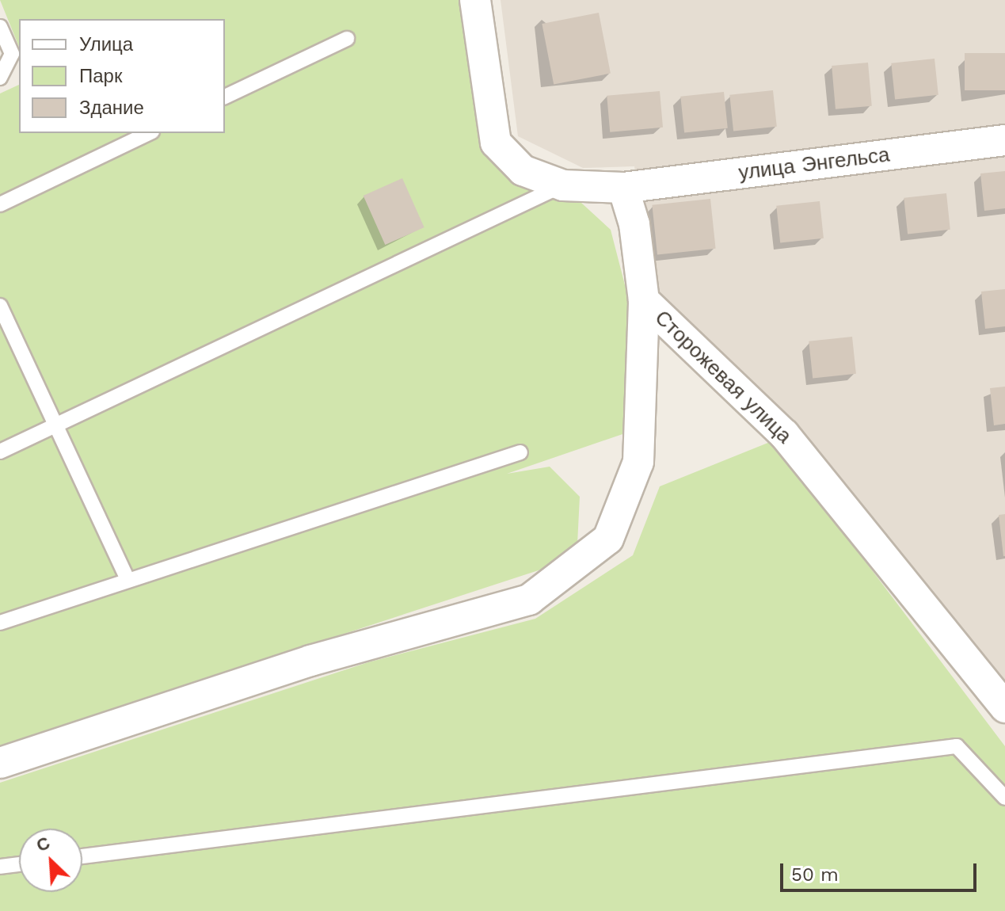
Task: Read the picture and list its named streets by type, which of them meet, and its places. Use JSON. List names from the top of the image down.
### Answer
{
  "streets": {
    "street": ["улица Энгельса", "Сторожевая улица"]
  },
  "crossings": [
    ["улица Энгельса", "Сторожевая улица"]
  ],
  "legend": ["Улица", "Парк", "Здание"],
  "scale_bar": "50 m",
  "north": "top left"
}
